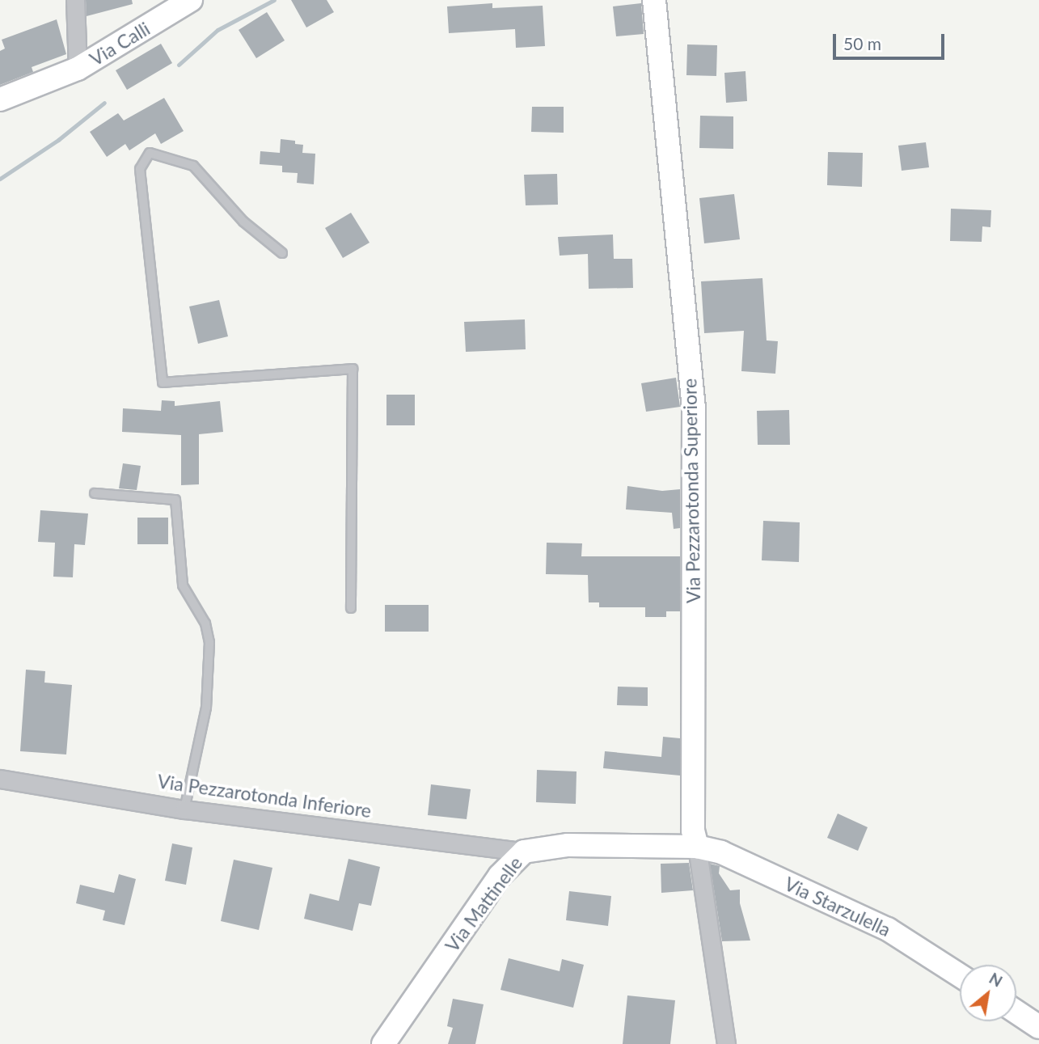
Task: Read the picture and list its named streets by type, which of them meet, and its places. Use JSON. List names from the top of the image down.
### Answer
{
  "streets": {
    "street": [
      "Via Calli",
      "Via Pezzarotonda Superiore",
      "Via Pezzarotonda Inferiore",
      "Via Mattinelle",
      "Via Starzulella"
    ]
  },
  "crossings": [
    ["Via Pezzarotonda Superiore", "Via Mattinelle"],
    ["Via Pezzarotonda Superiore", "Via Starzulella"],
    ["Via Pezzarotonda Inferiore", "Via Mattinelle"],
    ["Via Mattinelle", "Via Starzulella"]
  ],
  "scale_bar": "50 m",
  "north": "top right"
}
